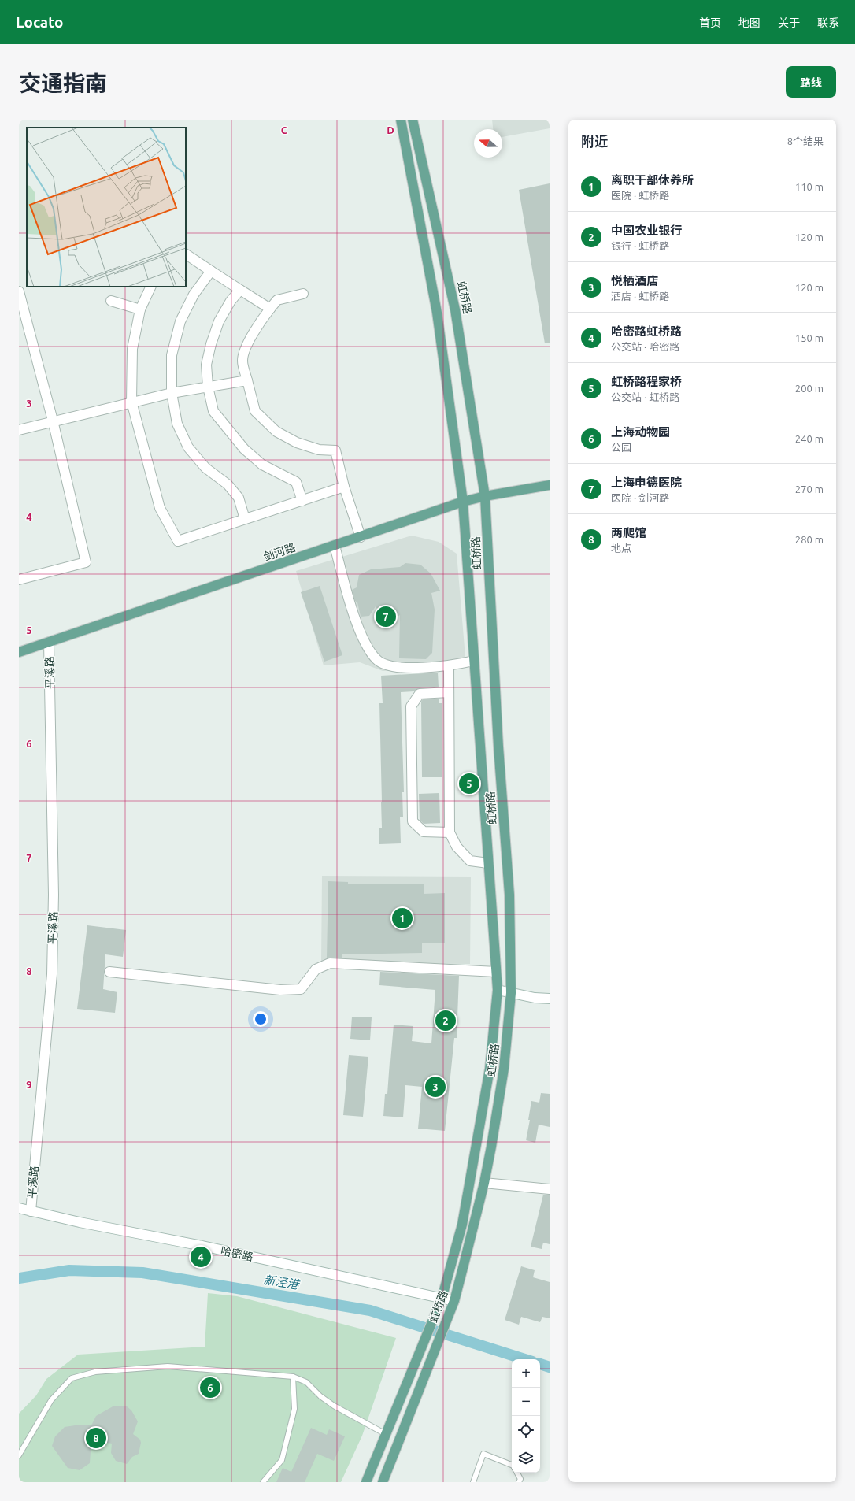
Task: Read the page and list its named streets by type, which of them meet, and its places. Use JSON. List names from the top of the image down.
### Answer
{
  "streets": {
    "main road": ["虹桥路", "剑河路"],
    "street": ["平溪路", "哈密路"]
  },
  "crossings": [
    ["虹桥路", "剑河路"],
    ["虹桥路", "哈密路"],
    ["剑河路", "平溪路"],
    ["平溪路", "哈密路"]
  ],
  "water": ["新泾港"],
  "north": "left",
  "page": {
    "header": "Locato",
    "nav": [
      "首页",
      "地图",
      "关于",
      "联系"
    ],
    "title": "交通指南",
    "buttons": "路线",
    "heading": ["附近", "8个结果"],
    "list": [
      {
        "mark": "1",
        "name": "离职干部休养所",
        "note": "医院 · 虹桥路",
        "value": "110 m"
      },
      {
        "mark": "2",
        "name": "中国农业银行",
        "note": "银行 · 虹桥路",
        "value": "120 m"
      },
      {
        "mark": "3",
        "name": "悦栖酒店",
        "note": "酒店 · 虹桥路",
        "value": "120 m"
      },
      {
        "mark": "4",
        "name": "哈密路虹桥路",
        "note": "公交站 · 哈密路",
        "value": "150 m"
      },
      {
        "mark": "5",
        "name": "虹桥路程家桥",
        "note": "公交站 · 虹桥路",
        "value": "200 m"
      },
      {
        "mark": "6",
        "name": "上海动物园",
        "note": "公园",
        "value": "240 m"
      },
      {
        "mark": "7",
        "name": "上海申德医院",
        "note": "医院 · 剑河路",
        "value": "270 m"
      },
      {
        "mark": "8",
        "name": "两爬馆",
        "note": "地点",
        "value": "280 m"
      }
    ],
    "pins": [
      "7",
      "5",
      "1",
      "2",
      "3",
      "4",
      "6",
      "8"
    ],
    "map_buttons": ["+", "−"]
  },
  "grid": {
    "columns": ["C", "D"],
    "rows": [
      "3",
      "4",
      "5",
      "6",
      "7",
      "8",
      "9"
    ]
  }
}
